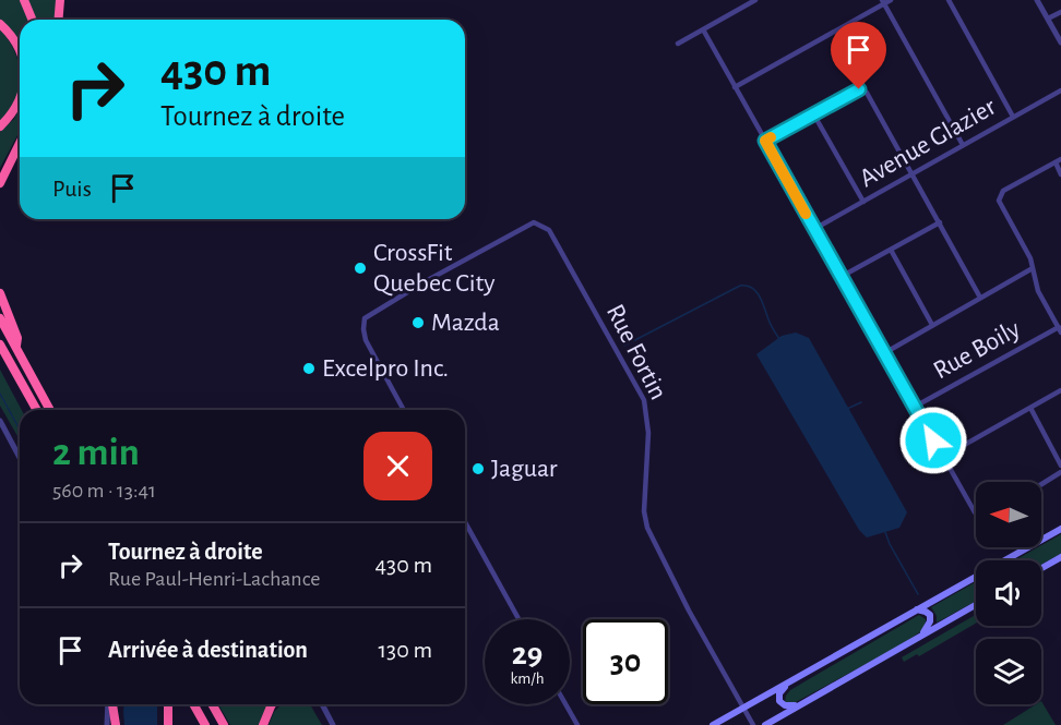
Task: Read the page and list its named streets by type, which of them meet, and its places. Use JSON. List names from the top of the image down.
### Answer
{
  "streets": {
    "street": ["Avenue Glazier", "Rue Boily", "Rue Fortin"]
  },
  "places": [
    "CrossFit Quebec City",
    "Mazda",
    "Excelpro Inc.",
    "Jaguar"
  ],
  "north": "left",
  "page": {
    "turn": ["430 m", "Tournez à droite"],
    "then": "Puis",
    "heading": ["2 min", "560 m · 13:41"],
    "list": [
      {
        "name": "Tournez à droite",
        "note": "Rue Paul-Henri-Lachance",
        "value": "430 m"
      },
      {
        "name": "Arrivée à destination",
        "value": "130 m"
      }
    ],
    "speed": "29 km/h",
    "limit": "30"
  }
}
